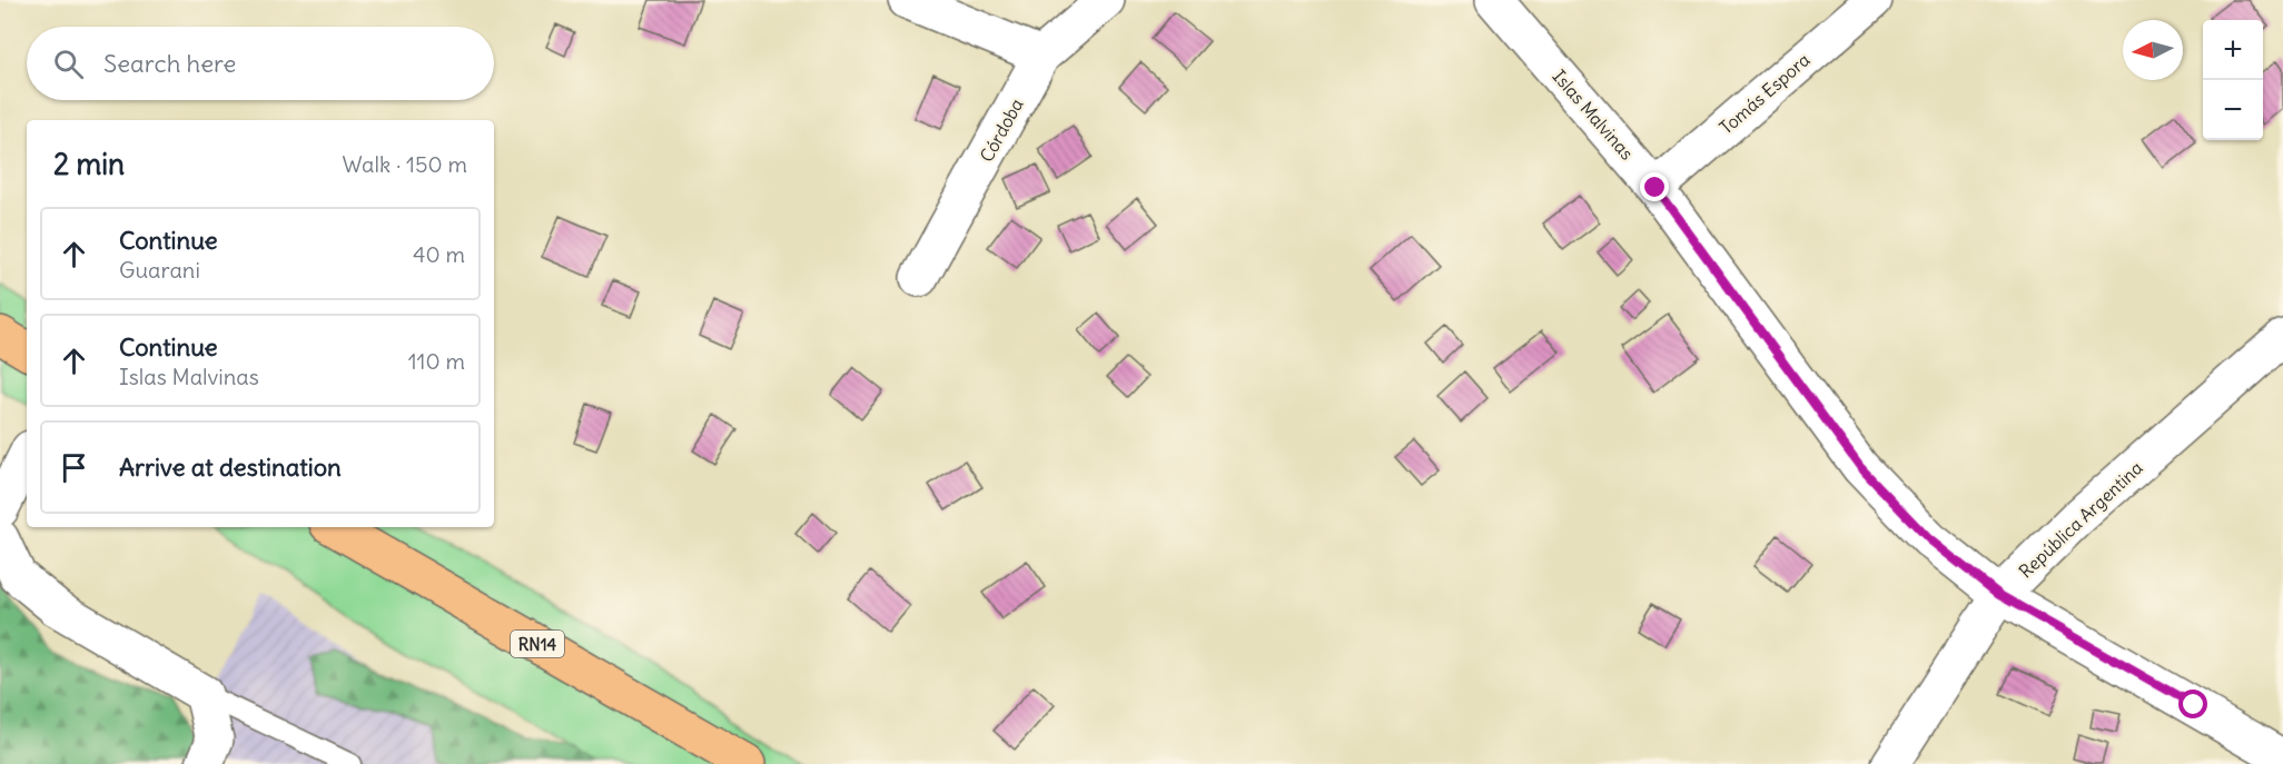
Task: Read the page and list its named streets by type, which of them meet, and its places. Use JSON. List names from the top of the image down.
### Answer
{
  "streets": {
    "highway": ["RN14"],
    "street": [
      "Tomás Espora",
      "Islas Malvinas",
      "Córdoba",
      "República Argentina"
    ]
  },
  "crossings": [
    ["Tomás Espora", "Islas Malvinas"],
    ["Islas Malvinas", "República Argentina"]
  ],
  "north": "left",
  "page": {
    "map_buttons": ["+", "−"],
    "search": "Search here",
    "heading": ["2 min", "Walk · 150 m"],
    "list": [
      ["Continue", "Guarani", "40 m"],
      ["Continue", "Islas Malvinas", "110 m"],
      "Arrive at destination"
    ]
  }
}
